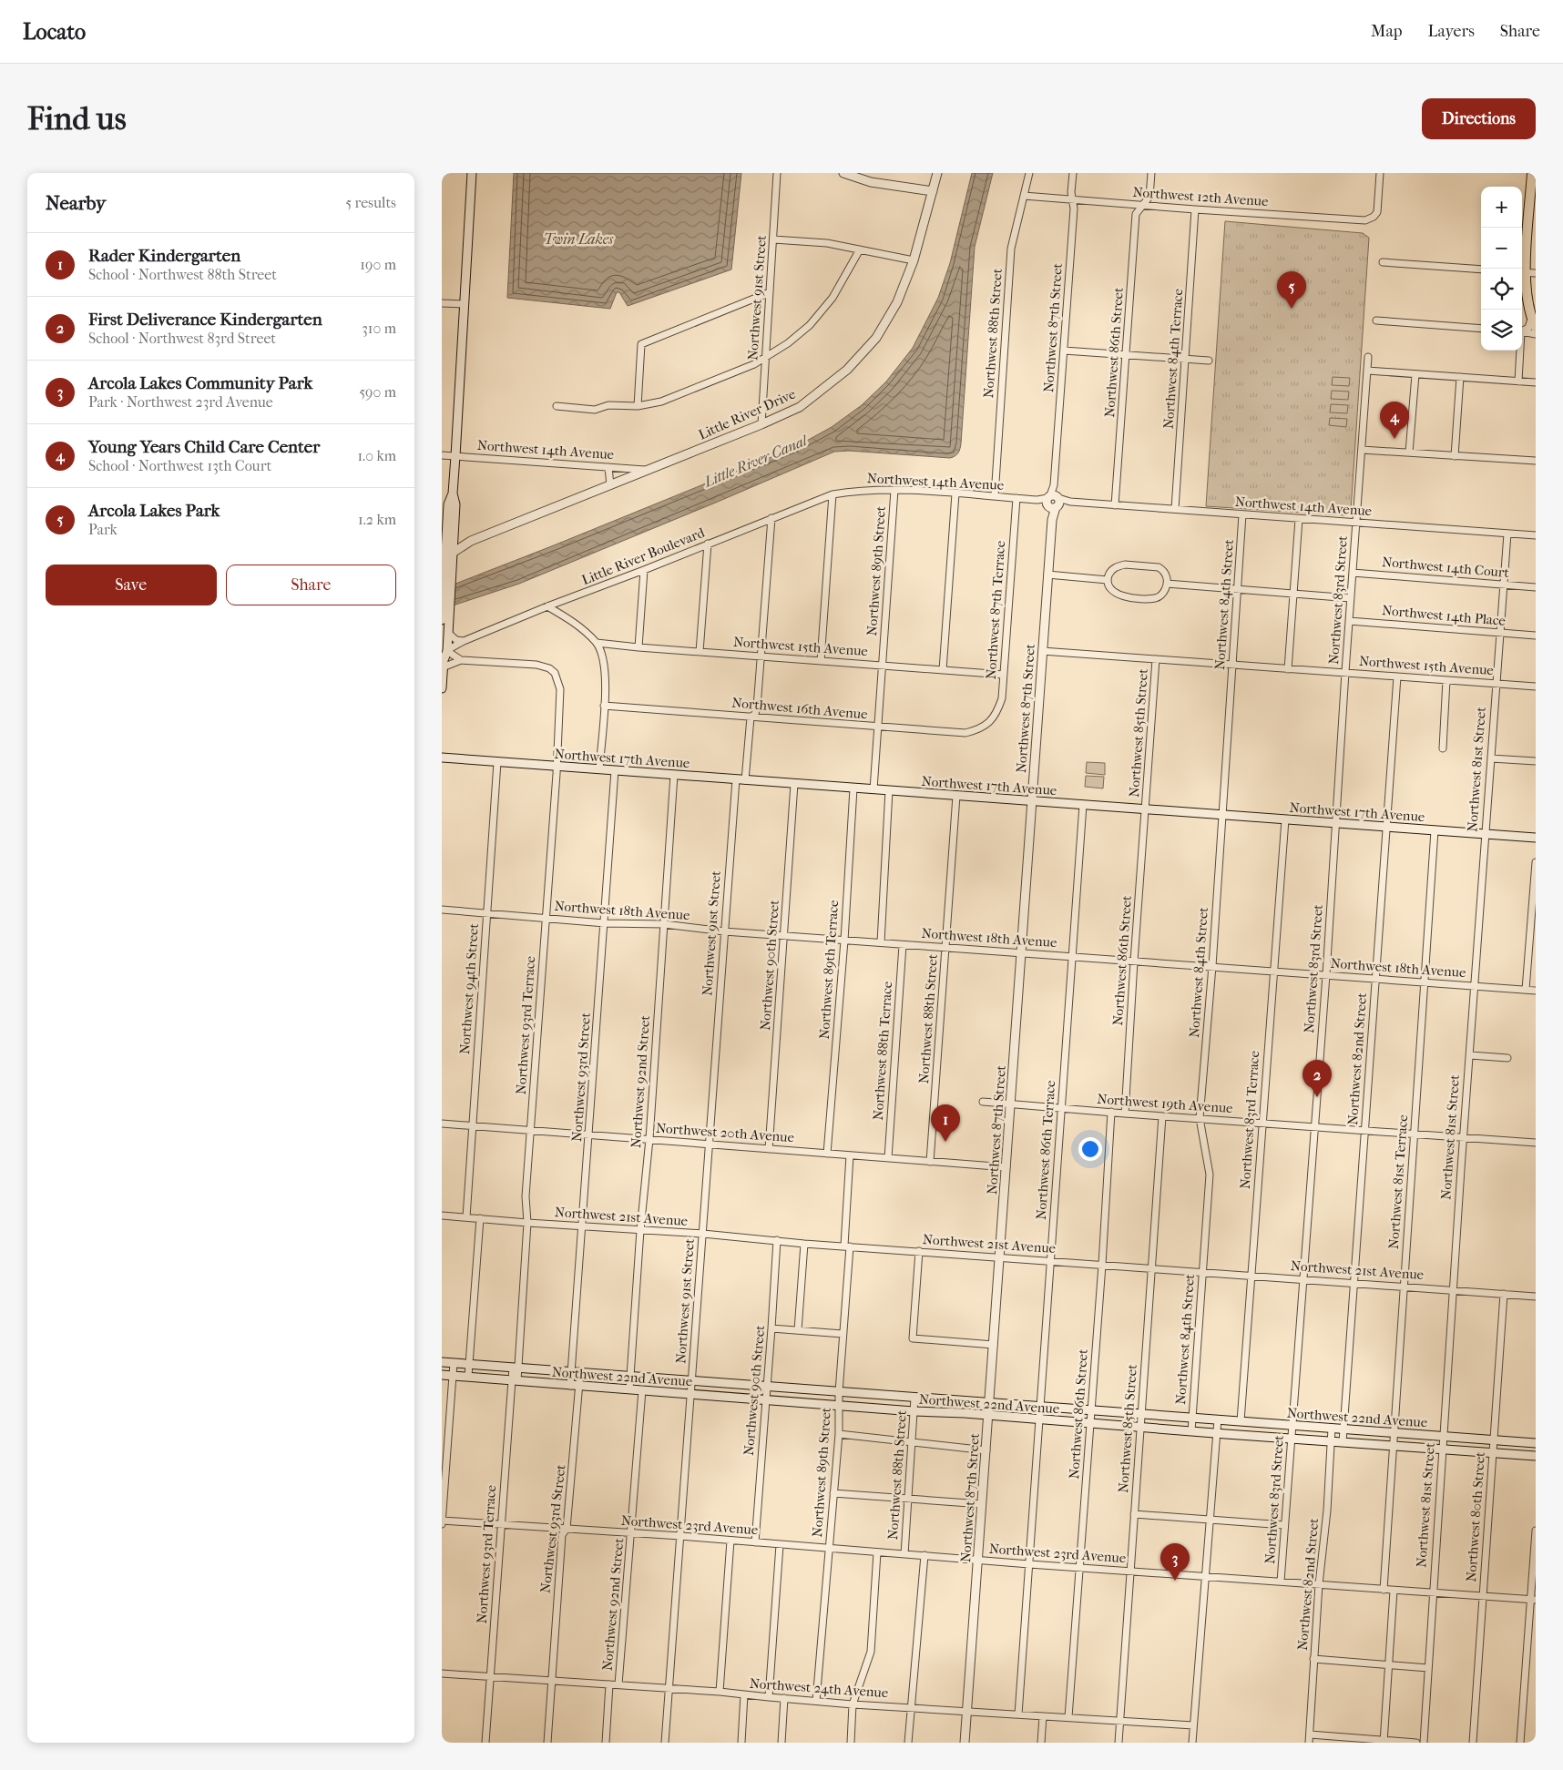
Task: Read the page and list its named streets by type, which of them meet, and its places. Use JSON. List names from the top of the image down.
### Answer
{
  "streets": {
    "main road": [
      "Northwest 87th Street",
      "Little River Drive",
      "Northwest 17th Avenue",
      "Northwest 22nd Avenue"
    ],
    "street": [
      "Northwest 12th Avenue",
      "Northwest 91st Street",
      "Northwest 88th Street",
      "Northwest 86th Street",
      "Northwest 84th Terrace",
      "Northwest 14th Avenue",
      "Little River Boulevard",
      "Northwest 14th Court",
      "Northwest 89th Street",
      "Northwest 83rd Street",
      "Northwest 84th Street",
      "Northwest 87th Terrace",
      "Northwest 14th Place",
      "Northwest 15th Avenue",
      "Northwest 16th Avenue",
      "Northwest 85th Street",
      "Northwest 81st Street",
      "Northwest 18th Avenue",
      "Northwest 90th Street",
      "Northwest 89th Terrace",
      "Northwest 94th Street",
      "Northwest 93rd Terrace",
      "Northwest 88th Terrace",
      "Northwest 82nd Street",
      "Northwest 93rd Street",
      "Northwest 92nd Street",
      "Northwest 19th Avenue",
      "Northwest 83rd Terrace",
      "Northwest 20th Avenue",
      "Northwest 86th Terrace",
      "Northwest 81st Terrace",
      "Northwest 21st Avenue",
      "Northwest 80th Street",
      "Northwest 23rd Avenue",
      "Northwest 24th Avenue"
    ]
  },
  "crossings": [
    ["Northwest 12th Avenue", "Northwest 87th Street"],
    ["Northwest 12th Avenue", "Northwest 88th Street"],
    ["Northwest 12th Avenue", "Northwest 86th Street"],
    ["Northwest 12th Avenue", "Northwest 84th Terrace"],
    ["Northwest 91st Street", "Little River Drive"],
    ["Northwest 91st Street", "Northwest 17th Avenue"],
    ["Northwest 91st Street", "Northwest 18th Avenue"],
    ["Northwest 91st Street", "Northwest 20th Avenue"],
    ["Northwest 91st Street", "Northwest 21st Avenue"],
    ["Northwest 91st Street", "Northwest 22nd Avenue"],
    ["Northwest 91st Street", "Northwest 23rd Avenue"],
    ["Northwest 91st Street", "Northwest 24th Avenue"],
    ["Northwest 87th Street", "Northwest 14th Avenue"],
    ["Northwest 87th Street", "Northwest 15th Avenue"],
    ["Northwest 87th Street", "Northwest 17th Avenue"],
    ["Northwest 87th Street", "Northwest 18th Avenue"],
    ["Northwest 87th Street", "Northwest 19th Avenue"],
    ["Northwest 87th Street", "Northwest 20th Avenue"],
    ["Northwest 87th Street", "Northwest 21st Avenue"],
    ["Northwest 87th Street", "Northwest 22nd Avenue"],
    ["Northwest 87th Street", "Northwest 23rd Avenue"],
    ["Northwest 87th Street", "Northwest 24th Avenue"],
    ["Northwest 88th Street", "Northwest 14th Avenue"],
    ["Northwest 88th Street", "Northwest 17th Avenue"],
    ["Northwest 88th Street", "Northwest 18th Avenue"],
    ["Northwest 88th Street", "Northwest 20th Avenue"],
    ["Northwest 88th Street", "Northwest 22nd Avenue"],
    ["Northwest 88th Street", "Northwest 23rd Avenue"],
    ["Northwest 88th Street", "Northwest 24th Avenue"],
    ["Northwest 86th Street", "Northwest 14th Avenue"],
    ["Northwest 86th Street", "Northwest 85th Street"],
    ["Northwest 86th Street", "Northwest 17th Avenue"],
    ["Northwest 86th Street", "Northwest 18th Avenue"],
    ["Northwest 86th Street", "Northwest 19th Avenue"],
    ["Northwest 86th Street", "Northwest 21st Avenue"],
    ["Northwest 86th Street", "Northwest 22nd Avenue"],
    ["Northwest 86th Street", "Northwest 23rd Avenue"],
    ["Northwest 86th Street", "Northwest 24th Avenue"],
    ["Northwest 84th Terrace", "Northwest 14th Avenue"],
    ["Little River Drive", "Northwest 14th Avenue"],
    ["Northwest 14th Avenue", "Little River Boulevard"],
    ["Northwest 14th Avenue", "Northwest 89th Street"],
    ["Northwest 14th Avenue", "Northwest 83rd Street"],
    ["Northwest 14th Avenue", "Northwest 84th Street"],
    ["Northwest 14th Avenue", "Northwest 87th Terrace"],
    ["Northwest 14th Avenue", "Northwest 81st Street"],
    ["Northwest 14th Court", "Northwest 83rd Street"],
    ["Northwest 14th Court", "Northwest 81st Street"],
    ["Northwest 89th Street", "Northwest 15th Avenue"],
    ["Northwest 89th Street", "Northwest 16th Avenue"],
    ["Northwest 89th Street", "Northwest 17th Avenue"],
    ["Northwest 89th Street", "Northwest 20th Avenue"],
    ["Northwest 89th Street", "Northwest 21st Avenue"],
    ["Northwest 89th Street", "Northwest 22nd Avenue"],
    ["Northwest 89th Street", "Northwest 23rd Avenue"],
    ["Northwest 89th Street", "Northwest 24th Avenue"],
    ["Northwest 83rd Street", "Northwest 14th Place"],
    ["Northwest 83rd Street", "Northwest 15th Avenue"],
    ["Northwest 83rd Street", "Northwest 17th Avenue"],
    ["Northwest 83rd Street", "Northwest 18th Avenue"],
    ["Northwest 83rd Street", "Northwest 19th Avenue"],
    ["Northwest 83rd Street", "Northwest 21st Avenue"],
    ["Northwest 83rd Street", "Northwest 22nd Avenue"],
    ["Northwest 83rd Street", "Northwest 23rd Avenue"],
    ["Northwest 84th Street", "Northwest 15th Avenue"],
    ["Northwest 84th Street", "Northwest 17th Avenue"],
    ["Northwest 84th Street", "Northwest 18th Avenue"],
    ["Northwest 84th Street", "Northwest 19th Avenue"],
    ["Northwest 84th Street", "Northwest 21st Avenue"],
    ["Northwest 84th Street", "Northwest 22nd Avenue"],
    ["Northwest 87th Terrace", "Northwest 15th Avenue"],
    ["Northwest 87th Terrace", "Northwest 16th Avenue"],
    ["Northwest 14th Place", "Northwest 81st Street"],
    ["Northwest 15th Avenue", "Northwest 85th Street"],
    ["Northwest 15th Avenue", "Northwest 81st Street"],
    ["Northwest 15th Avenue", "Northwest 82nd Street"],
    ["Northwest 85th Street", "Northwest 17th Avenue"],
    ["Northwest 85th Street", "Northwest 19th Avenue"],
    ["Northwest 85th Street", "Northwest 21st Avenue"],
    ["Northwest 85th Street", "Northwest 22nd Avenue"],
    ["Northwest 85th Street", "Northwest 23rd Avenue"],
    ["Northwest 85th Street", "Northwest 24th Avenue"],
    ["Northwest 17th Avenue", "Northwest 81st Street"],
    ["Northwest 17th Avenue", "Northwest 90th Street"],
    ["Northwest 17th Avenue", "Northwest 89th Terrace"],
    ["Northwest 17th Avenue", "Northwest 94th Street"],
    ["Northwest 17th Avenue", "Northwest 93rd Terrace"],
    ["Northwest 17th Avenue", "Northwest 82nd Street"],
    ["Northwest 17th Avenue", "Northwest 93rd Street"],
    ["Northwest 17th Avenue", "Northwest 92nd Street"],
    ["Northwest 17th Avenue", "Northwest 83rd Terrace"],
    ["Northwest 17th Avenue", "Northwest 86th Terrace"],
    ["Northwest 17th Avenue", "Northwest 81st Terrace"],
    ["Northwest 81st Street", "Northwest 18th Avenue"],
    ["Northwest 81st Street", "Northwest 19th Avenue"],
    ["Northwest 81st Street", "Northwest 21st Avenue"],
    ["Northwest 81st Street", "Northwest 22nd Avenue"],
    ["Northwest 81st Street", "Northwest 23rd Avenue"],
    ["Northwest 18th Avenue", "Northwest 90th Street"],
    ["Northwest 18th Avenue", "Northwest 89th Terrace"],
    ["Northwest 18th Avenue", "Northwest 94th Street"],
    ["Northwest 18th Avenue", "Northwest 93rd Terrace"],
    ["Northwest 18th Avenue", "Northwest 88th Terrace"],
    ["Northwest 18th Avenue", "Northwest 82nd Street"],
    ["Northwest 18th Avenue", "Northwest 93rd Street"],
    ["Northwest 18th Avenue", "Northwest 92nd Street"],
    ["Northwest 18th Avenue", "Northwest 83rd Terrace"],
    ["Northwest 18th Avenue", "Northwest 86th Terrace"],
    ["Northwest 18th Avenue", "Northwest 81st Terrace"],
    ["Northwest 90th Street", "Northwest 20th Avenue"],
    ["Northwest 90th Street", "Northwest 21st Avenue"],
    ["Northwest 90th Street", "Northwest 22nd Avenue"],
    ["Northwest 90th Street", "Northwest 23rd Avenue"],
    ["Northwest 89th Terrace", "Northwest 20th Avenue"],
    ["Northwest 94th Street", "Northwest 20th Avenue"],
    ["Northwest 94th Street", "Northwest 21st Avenue"],
    ["Northwest 93rd Terrace", "Northwest 20th Avenue"],
    ["Northwest 93rd Terrace", "Northwest 21st Avenue"],
    ["Northwest 93rd Terrace", "Northwest 22nd Avenue"],
    ["Northwest 93rd Terrace", "Northwest 23rd Avenue"],
    ["Northwest 93rd Terrace", "Northwest 24th Avenue"],
    ["Northwest 88th Terrace", "Northwest 20th Avenue"],
    ["Northwest 82nd Street", "Northwest 19th Avenue"],
    ["Northwest 82nd Street", "Northwest 21st Avenue"],
    ["Northwest 82nd Street", "Northwest 22nd Avenue"],
    ["Northwest 82nd Street", "Northwest 23rd Avenue"],
    ["Northwest 93rd Street", "Northwest 20th Avenue"],
    ["Northwest 93rd Street", "Northwest 21st Avenue"],
    ["Northwest 93rd Street", "Northwest 22nd Avenue"],
    ["Northwest 93rd Street", "Northwest 23rd Avenue"],
    ["Northwest 93rd Street", "Northwest 24th Avenue"],
    ["Northwest 92nd Street", "Northwest 20th Avenue"],
    ["Northwest 92nd Street", "Northwest 21st Avenue"],
    ["Northwest 92nd Street", "Northwest 22nd Avenue"],
    ["Northwest 92nd Street", "Northwest 23rd Avenue"],
    ["Northwest 92nd Street", "Northwest 24th Avenue"],
    ["Northwest 19th Avenue", "Northwest 83rd Terrace"],
    ["Northwest 19th Avenue", "Northwest 86th Terrace"],
    ["Northwest 19th Avenue", "Northwest 81st Terrace"],
    ["Northwest 83rd Terrace", "Northwest 21st Avenue"],
    ["Northwest 83rd Terrace", "Northwest 22nd Avenue"],
    ["Northwest 86th Terrace", "Northwest 21st Avenue"],
    ["Northwest 86th Terrace", "Northwest 22nd Avenue"],
    ["Northwest 86th Terrace", "Northwest 23rd Avenue"],
    ["Northwest 86th Terrace", "Northwest 24th Avenue"],
    ["Northwest 81st Terrace", "Northwest 21st Avenue"],
    ["Northwest 81st Terrace", "Northwest 22nd Avenue"],
    ["Northwest 81st Terrace", "Northwest 23rd Avenue"],
    ["Northwest 21st Avenue", "Northwest 80th Street"],
    ["Northwest 22nd Avenue", "Northwest 80th Street"],
    ["Northwest 80th Street", "Northwest 23rd Avenue"]
  ],
  "water": ["Twin Lakes", "Little River Canal"],
  "page": {
    "header": "Locato",
    "nav": ["Map", "Layers", "Share"],
    "buttons": [
      "Directions",
      ["Save", "Share"]
    ],
    "title": "Find us",
    "heading": ["Nearby", "5 results"],
    "map_buttons": ["+", "−"],
    "list": [
      {
        "mark": "1",
        "name": "Rader Kindergarten",
        "note": "School · Northwest 88th Street",
        "value": "190 m"
      },
      {
        "mark": "2",
        "name": "First Deliverance Kindergarten",
        "note": "School · Northwest 83rd Street",
        "value": "310 m"
      },
      {
        "mark": "3",
        "name": "Arcola Lakes Community Park",
        "note": "Park · Northwest 23rd Avenue",
        "value": "590 m"
      },
      {
        "mark": "4",
        "name": "Young Years Child Care Center",
        "note": "School · Northwest 13th Court",
        "value": "1.0 km"
      },
      {
        "mark": "5",
        "name": "Arcola Lakes Park",
        "note": "Park",
        "value": "1.2 km"
      }
    ],
    "pins": [
      "5",
      "4",
      "2",
      "1",
      "3"
    ]
  }
}
